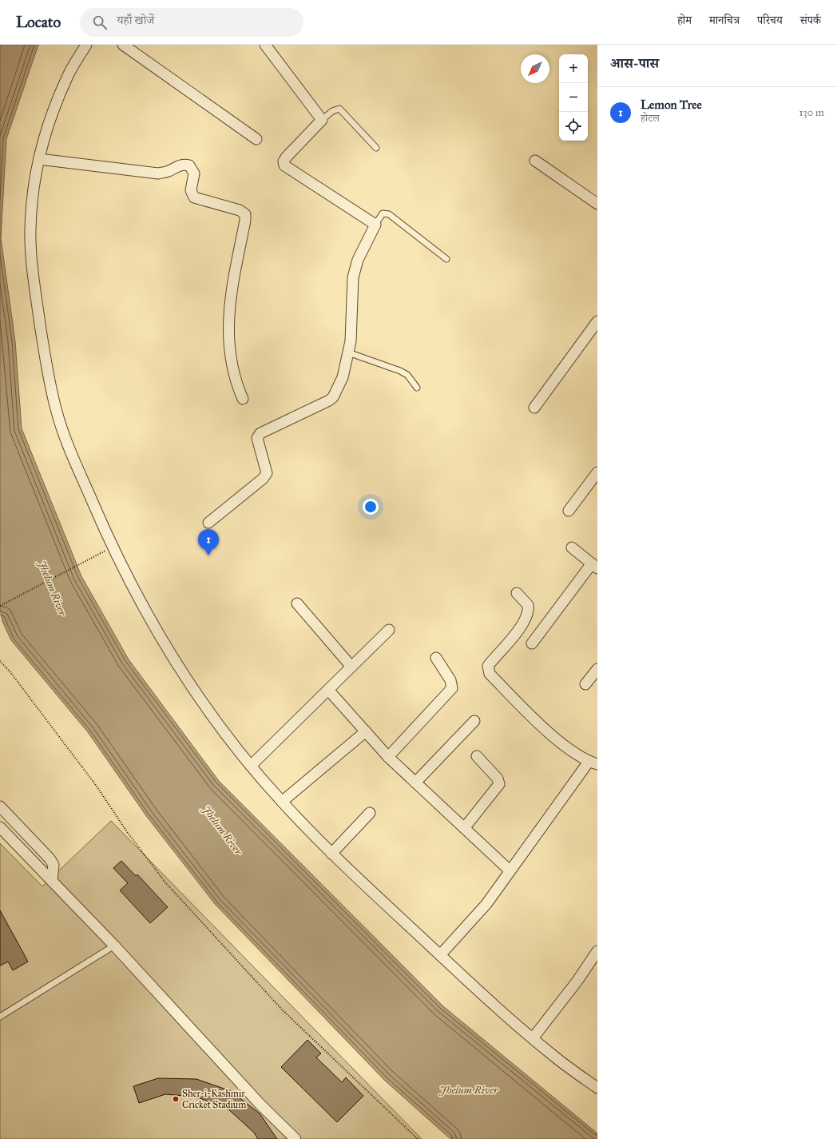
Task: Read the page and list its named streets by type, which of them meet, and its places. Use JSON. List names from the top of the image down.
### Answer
{
  "water": ["Jhelum River"],
  "places": ["Sher-i-Kashmir Cricket Stadium"],
  "north": "bottom left",
  "page": {
    "header": "Locato",
    "search": "यहाँ खोजें",
    "nav": [
      "होम",
      "मानचित्र",
      "परिचय",
      "संपर्क"
    ],
    "heading": "आस-पास",
    "map_buttons": ["+", "−"],
    "list": [
      {
        "mark": "1",
        "name": "Lemon Tree",
        "note": "होटल",
        "value": "130 m"
      }
    ],
    "pins": "1"
  }
}
